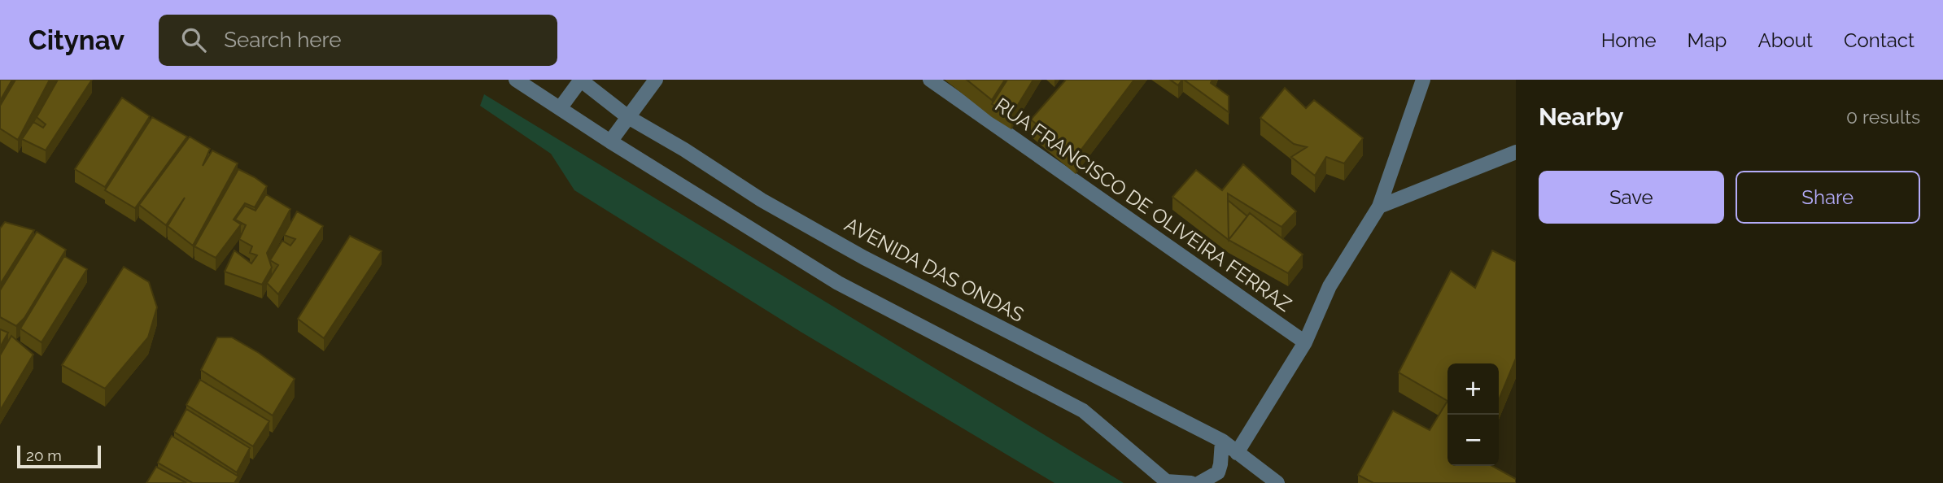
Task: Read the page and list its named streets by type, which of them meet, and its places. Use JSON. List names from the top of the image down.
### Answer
{
  "streets": {
    "street": ["RUA FRANCISCO DE OLIVEIRA FERRAZ", "AVENIDA DAS ONDAS"]
  },
  "scale_bar": "20 m",
  "page": {
    "header": "Citynav",
    "search": "Search here",
    "nav": [
      "Home",
      "Map",
      "About",
      "Contact"
    ],
    "heading": ["Nearby", "0 results"],
    "buttons": ["Save", "Share"],
    "map_buttons": ["+", "−"],
    "scale": "20 m"
  }
}
